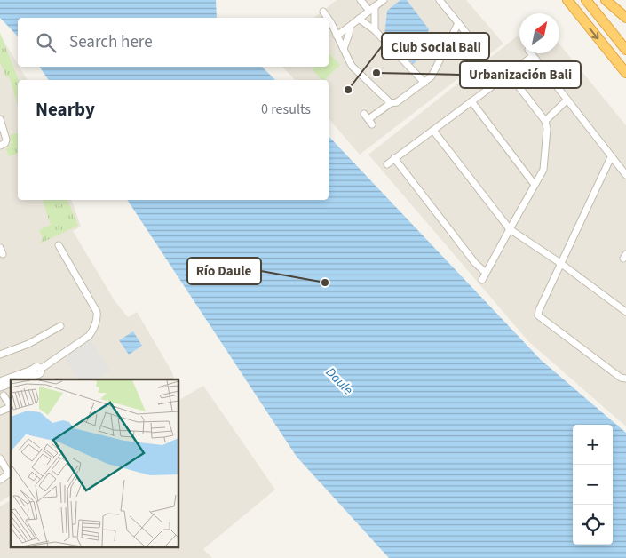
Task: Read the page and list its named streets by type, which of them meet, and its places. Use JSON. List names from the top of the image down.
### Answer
{
  "water": ["Daule"],
  "places": ["Urbanización Bali", "Club Social Bali", "Río Daule"],
  "north": "top right",
  "page": {
    "search": "Search here",
    "heading": ["Nearby", "0 results"],
    "map_buttons": ["+", "−"]
  }
}
